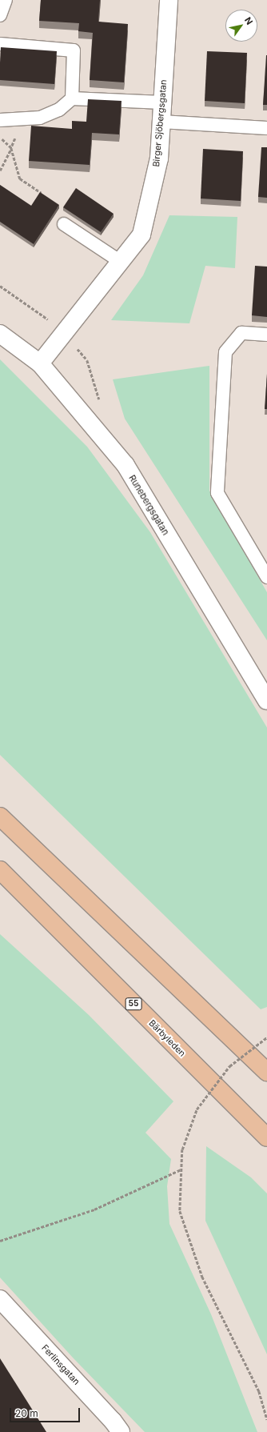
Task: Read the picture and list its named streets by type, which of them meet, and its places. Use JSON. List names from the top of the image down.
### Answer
{
  "streets": {
    "main road": ["55", "Bärbyleden"],
    "street": ["Birger Sjöbergsgatan", "Runebergsgatan", "Ferlinsgatan"]
  },
  "crossings": [
    ["Birger Sjöbergsgatan", "Runebergsgatan"]
  ],
  "scale_bar": "20 m",
  "north": "top right"
}
